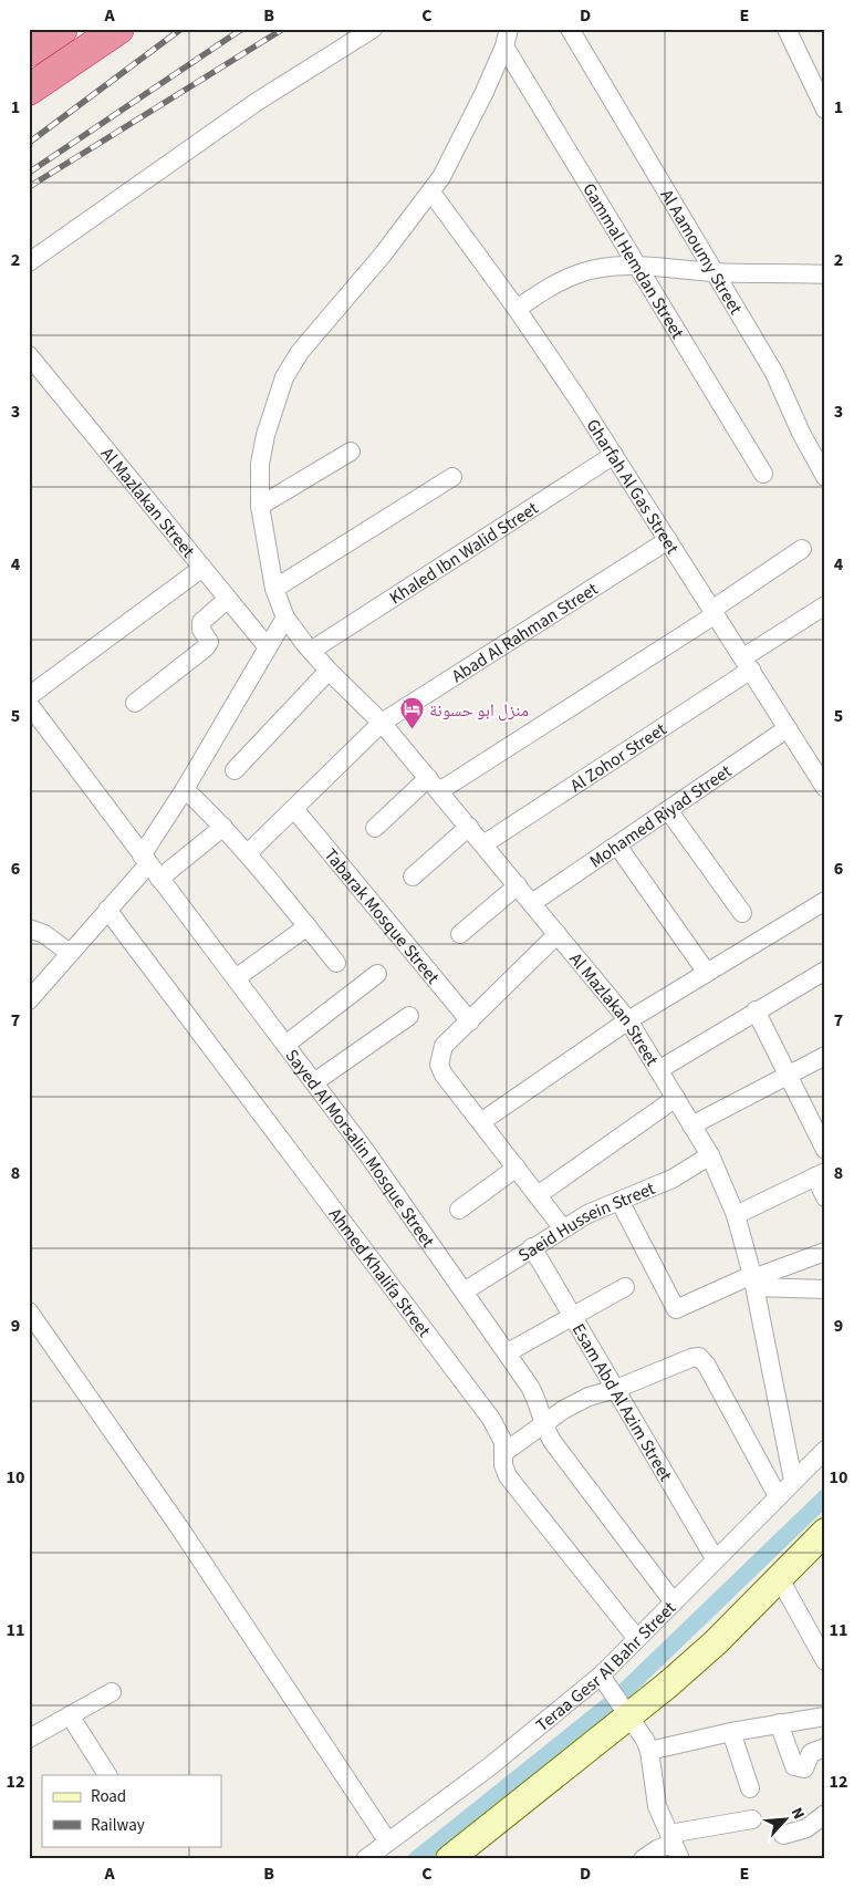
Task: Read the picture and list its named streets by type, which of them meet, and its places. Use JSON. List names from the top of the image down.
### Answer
{
  "streets": {
    "street": [
      "Al Aamoumy Street",
      "Gammal Hemdan Street",
      "Gharfah Al Gas Street",
      "Al Mazlakan Street",
      "Khaled Ibn Walid Street",
      "Abad Al Rahman Street",
      "Al Zohor Street",
      "Mohamed Riyad Street",
      "Tabarak Mosque Street",
      "Sayed Al Morsalin Mosque Street",
      "Saeid Hussein Street",
      "Ahmed Khalifa Street",
      "Esam Abd Al Azim Street",
      "Teraa Gesr Al Bahr Street"
    ]
  },
  "crossings": [
    ["Gammal Hemdan Street", "Al Mazlakan Street"],
    ["Gharfah Al Gas Street", "Al Mazlakan Street"],
    ["Gharfah Al Gas Street", "Khaled Ibn Walid Street"],
    ["Gharfah Al Gas Street", "Abad Al Rahman Street"],
    ["Gharfah Al Gas Street", "Al Zohor Street"],
    ["Gharfah Al Gas Street", "Mohamed Riyad Street"],
    ["Al Mazlakan Street", "Khaled Ibn Walid Street"],
    ["Al Mazlakan Street", "Abad Al Rahman Street"],
    ["Al Mazlakan Street", "Al Zohor Street"],
    ["Al Mazlakan Street", "Mohamed Riyad Street"],
    ["Al Mazlakan Street", "Saeid Hussein Street"],
    ["Al Mazlakan Street", "Teraa Gesr Al Bahr Street"],
    ["Abad Al Rahman Street", "Tabarak Mosque Street"],
    ["Sayed Al Morsalin Mosque Street", "Saeid Hussein Street"],
    ["Sayed Al Morsalin Mosque Street", "Teraa Gesr Al Bahr Street"],
    ["Saeid Hussein Street", "Esam Abd Al Azim Street"],
    ["Ahmed Khalifa Street", "Teraa Gesr Al Bahr Street"],
    ["Esam Abd Al Azim Street", "Teraa Gesr Al Bahr Street"]
  ],
  "places": {
    "hotel": ["منزل ابو حسونة"]
  },
  "legend": ["Road", "Railway"],
  "north": "top right",
  "grid": {
    "columns": [
      "A",
      "B",
      "C",
      "D",
      "E"
    ],
    "rows": [
      "1",
      "2",
      "3",
      "4",
      "5",
      "6",
      "7",
      "8",
      "9",
      "10",
      "11",
      "12"
    ]
  }
}
